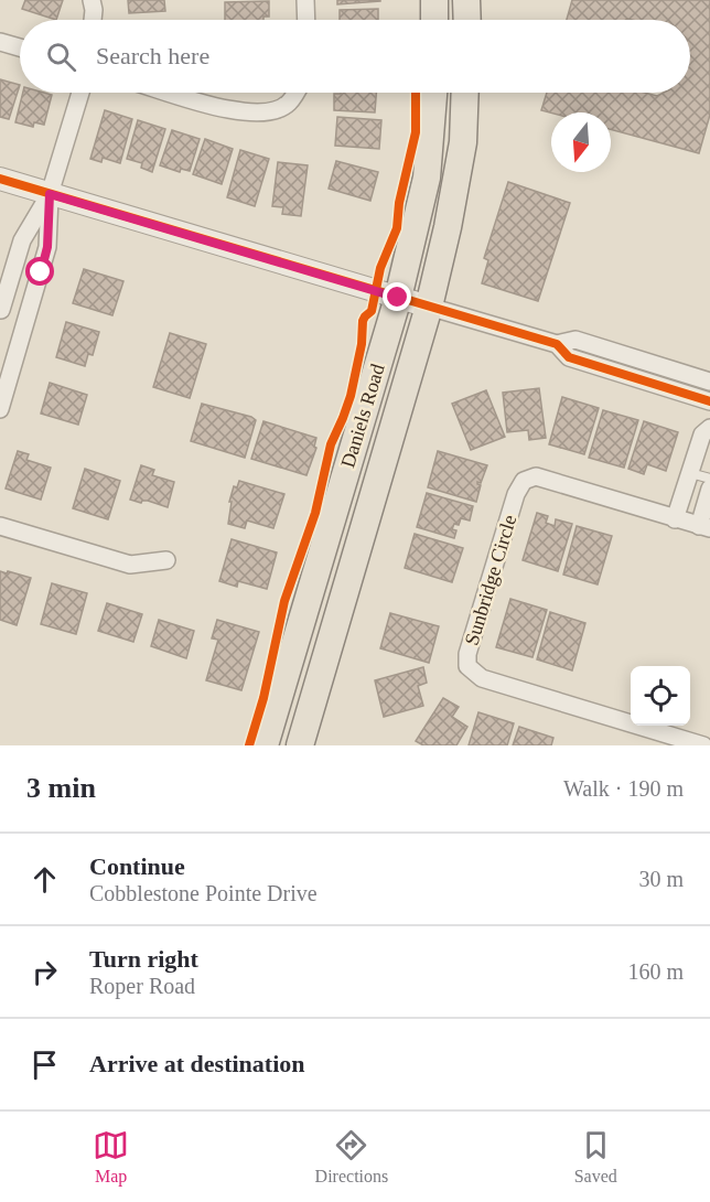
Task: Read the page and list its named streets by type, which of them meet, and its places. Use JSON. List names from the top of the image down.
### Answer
{
  "streets": {
    "main road": ["Daniels Road"],
    "street": ["Sunbridge Circle"]
  },
  "north": "bottom",
  "page": {
    "search": "Search here",
    "heading": ["3 min", "Walk · 190 m"],
    "list": [
      ["Continue", "Cobblestone Pointe Drive", "30 m"],
      ["Turn right", "Roper Road", "160 m"],
      "Arrive at destination"
    ],
    "nav": ["Map", "Directions", "Saved"]
  }
}
